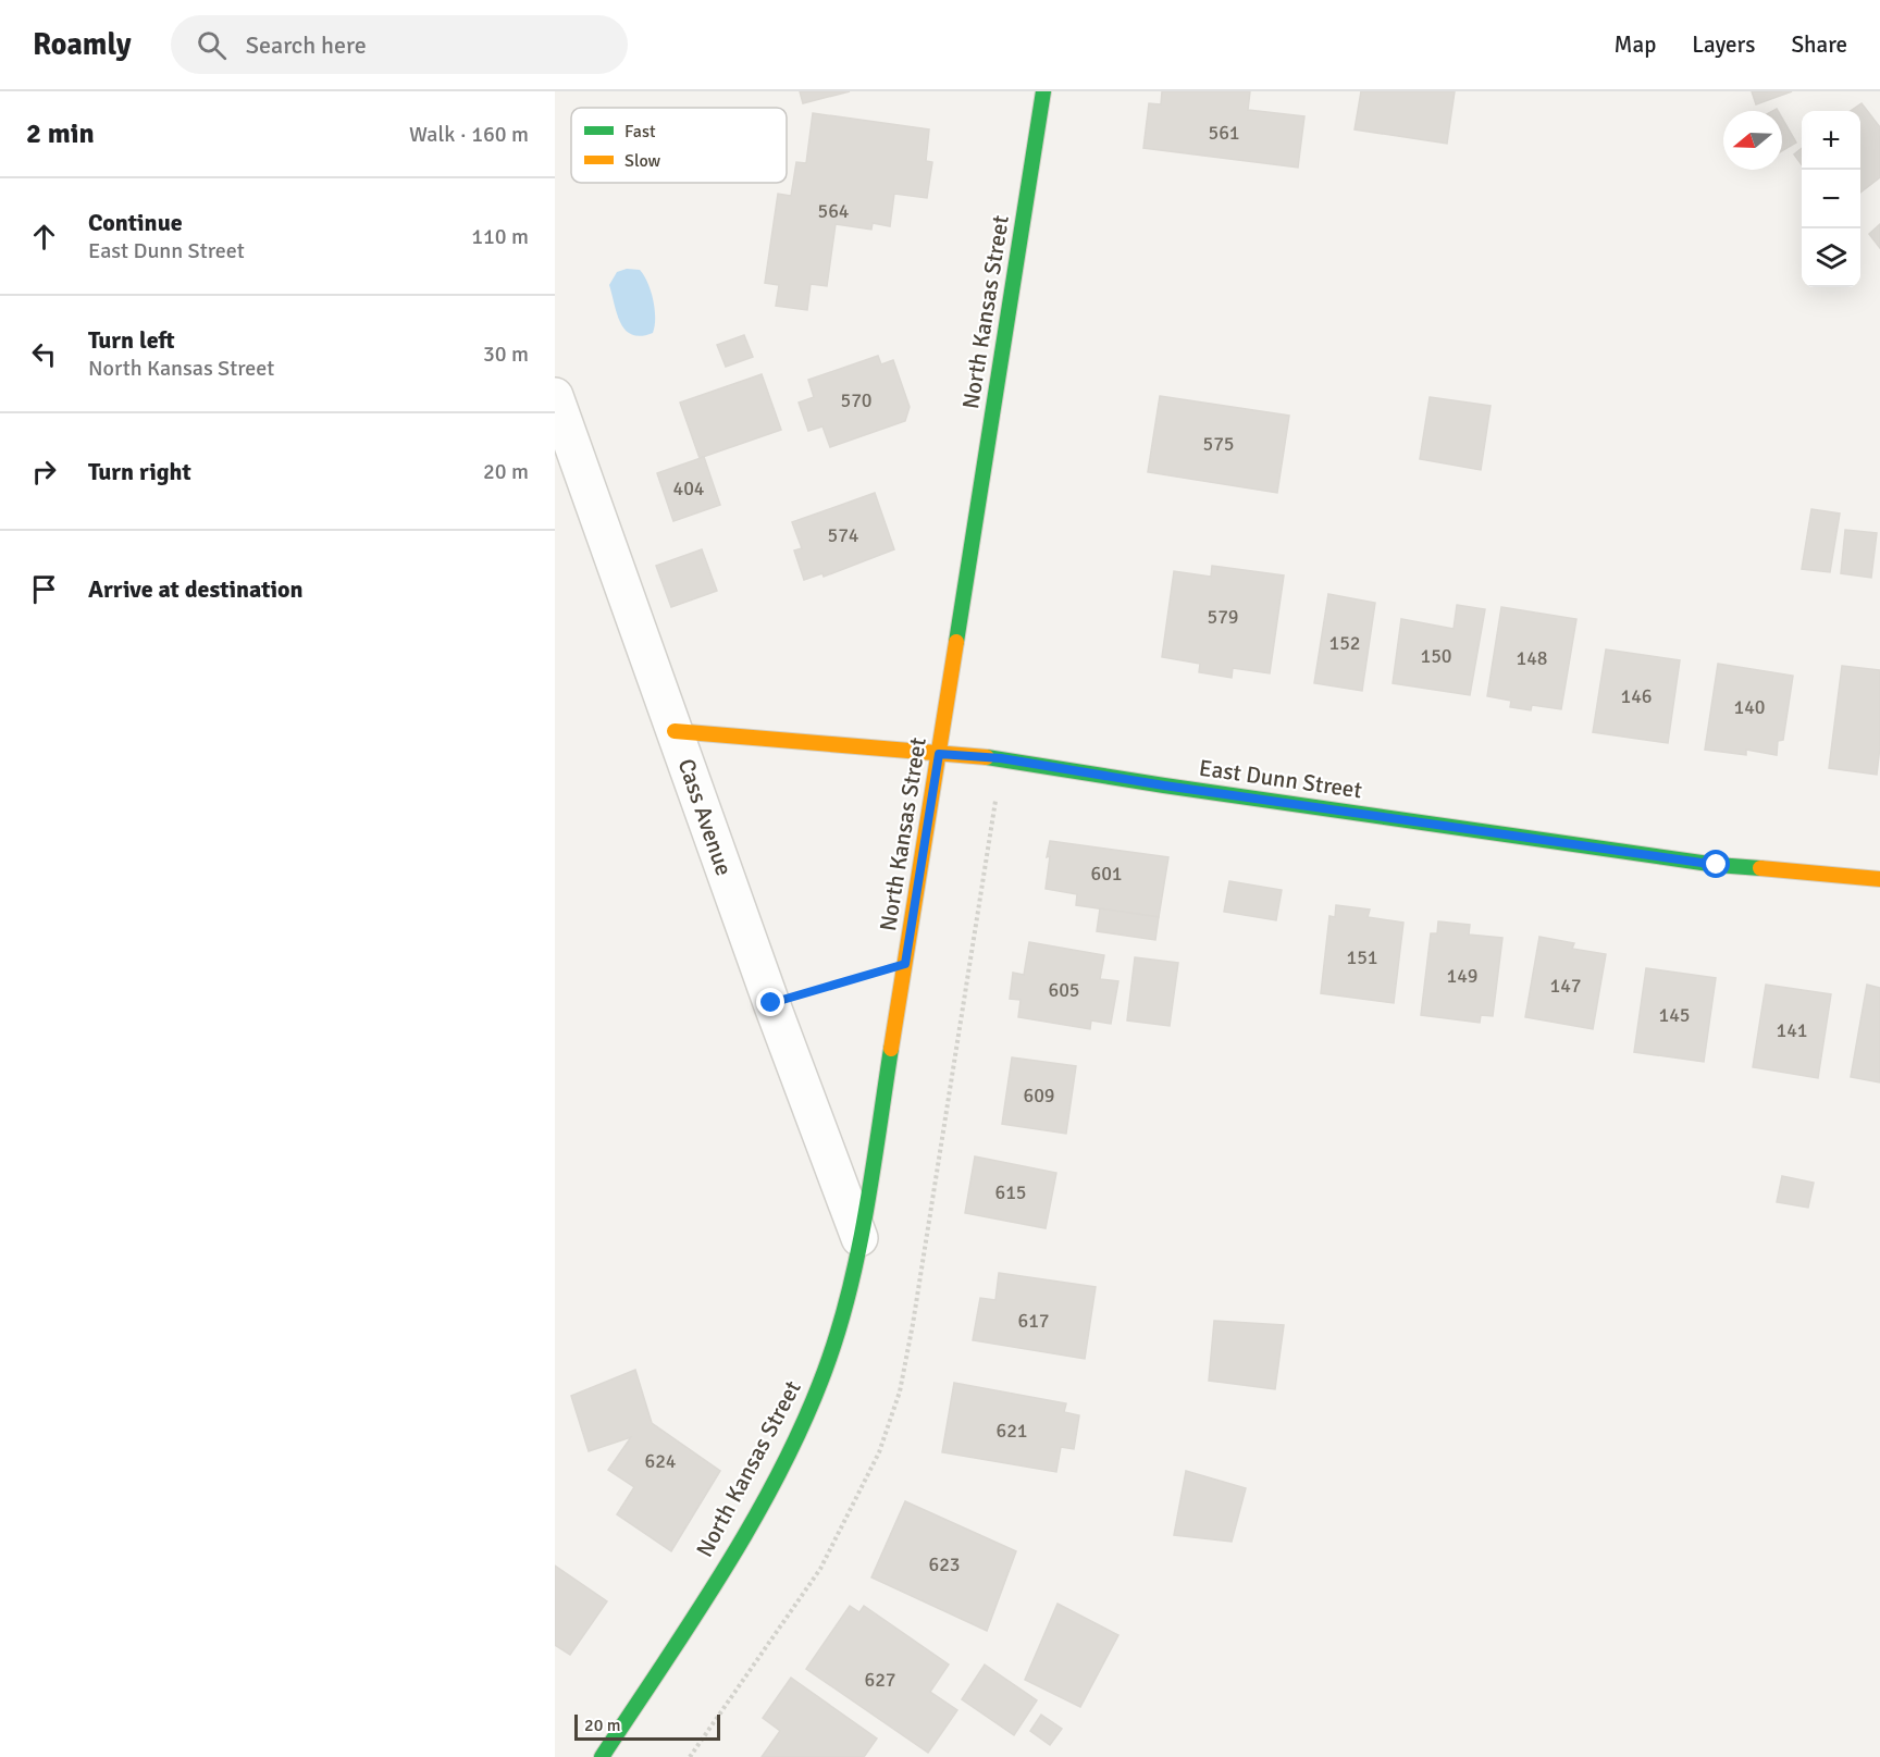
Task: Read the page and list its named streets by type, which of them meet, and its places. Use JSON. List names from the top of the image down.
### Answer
{
  "streets": {
    "street": ["North Kansas Street", "East Dunn Street", "Cass Avenue"]
  },
  "crossings": [
    ["North Kansas Street", "East Dunn Street"],
    ["North Kansas Street", "Cass Avenue"],
    ["East Dunn Street", "Cass Avenue"]
  ],
  "house_numbers": [
    "561",
    "564",
    "570",
    "575",
    "404",
    "574",
    "579",
    "152",
    "150",
    "148",
    "146",
    "140",
    "601",
    "151",
    "149",
    "147",
    "605",
    "145",
    "141",
    "609",
    "615",
    "617",
    "621",
    "624",
    "623",
    "627"
  ],
  "legend": ["Fast", "Slow"],
  "scale_bar": "20 m",
  "north": "left",
  "page": {
    "header": "Roamly",
    "search": "Search here",
    "nav": ["Map", "Layers", "Share"],
    "heading": ["2 min", "Walk · 160 m"],
    "map_buttons": ["+", "−"],
    "list": [
      ["Continue", "East Dunn Street", "110 m"],
      ["Turn left", "North Kansas Street", "30 m"],
      ["Turn right", "20 m"],
      "Arrive at destination"
    ],
    "scale": "20 m"
  }
}
